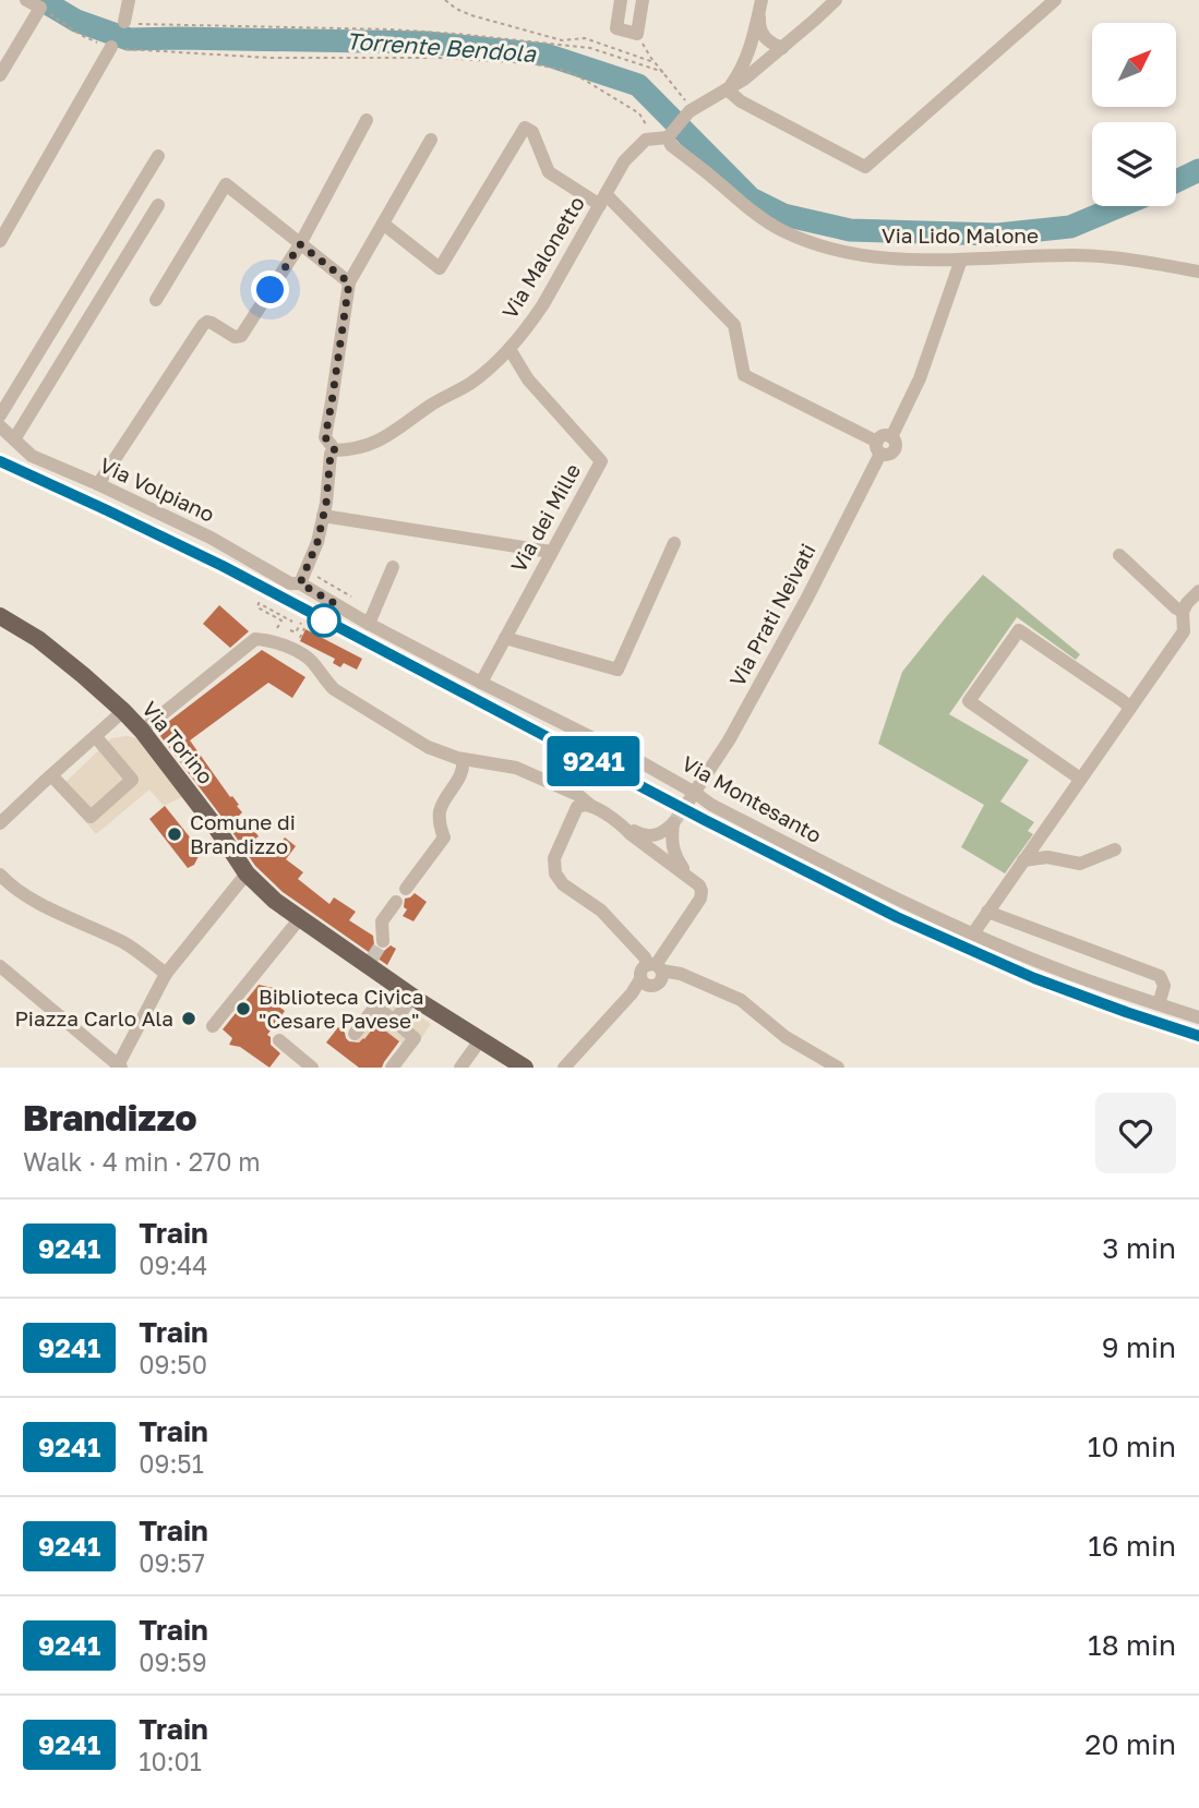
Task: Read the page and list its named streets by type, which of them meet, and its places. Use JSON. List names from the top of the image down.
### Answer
{
  "streets": {
    "main road": ["Via Torino"],
    "street": [
      "Via Lido Malone",
      "Via Malonetto",
      "Via Volpiano",
      "Via dei Mille",
      "Via Prati Neivati",
      "Via Montesanto"
    ]
  },
  "crossings": [
    ["Via Lido Malone", "Via Malonetto"],
    ["Via Malonetto", "Via dei Mille"],
    ["Via Volpiano", "Via Montesanto"],
    ["Via dei Mille", "Via Montesanto"],
    ["Via Prati Neivati", "Via Montesanto"]
  ],
  "water": ["Torrente Bendola"],
  "places": ["Comune di Brandizzo", "Biblioteca Civica \"Cesare Pavese\"", "Piazza Carlo Ala"],
  "north": "top right",
  "page": {
    "on_map": "9241",
    "heading": ["Brandizzo", "Walk · 4 min · 270 m"],
    "list": [
      {
        "mark": "9241",
        "name": "Train",
        "note": "09:44",
        "value": "3 min"
      },
      {
        "mark": "9241",
        "name": "Train",
        "note": "09:50",
        "value": "9 min"
      },
      {
        "mark": "9241",
        "name": "Train",
        "note": "09:51",
        "value": "10 min"
      },
      {
        "mark": "9241",
        "name": "Train",
        "note": "09:57",
        "value": "16 min"
      },
      {
        "mark": "9241",
        "name": "Train",
        "note": "09:59",
        "value": "18 min"
      },
      {
        "mark": "9241",
        "name": "Train",
        "note": "10:01",
        "value": "20 min"
      }
    ]
  }
}
